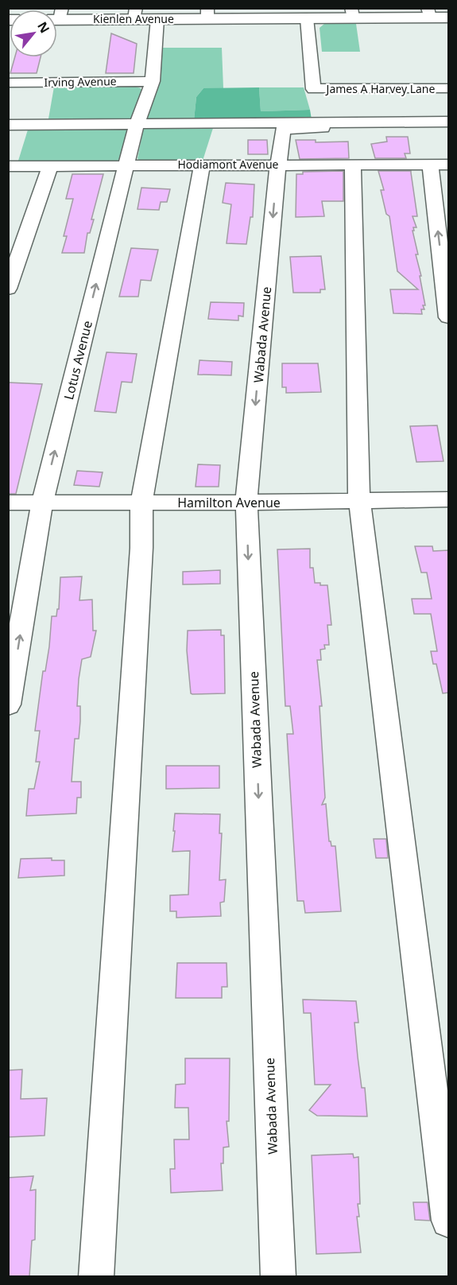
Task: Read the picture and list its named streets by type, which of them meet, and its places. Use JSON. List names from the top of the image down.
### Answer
{
  "streets": {
    "main road": ["Kienlen Avenue"],
    "street": [
      "Irving Avenue",
      "James A Harvey Lane",
      "Hodiamont Avenue",
      "Wabada Avenue",
      "Lotus Avenue",
      "Hamilton Avenue"
    ]
  },
  "crossings": [
    ["Kienlen Avenue", "James A Harvey Lane"],
    ["Kienlen Avenue", "Lotus Avenue"],
    ["Irving Avenue", "Lotus Avenue"],
    ["Hodiamont Avenue", "Wabada Avenue"],
    ["Hodiamont Avenue", "Lotus Avenue"],
    ["Wabada Avenue", "Hamilton Avenue"],
    ["Lotus Avenue", "Hamilton Avenue"]
  ],
  "north": "top right"
}
